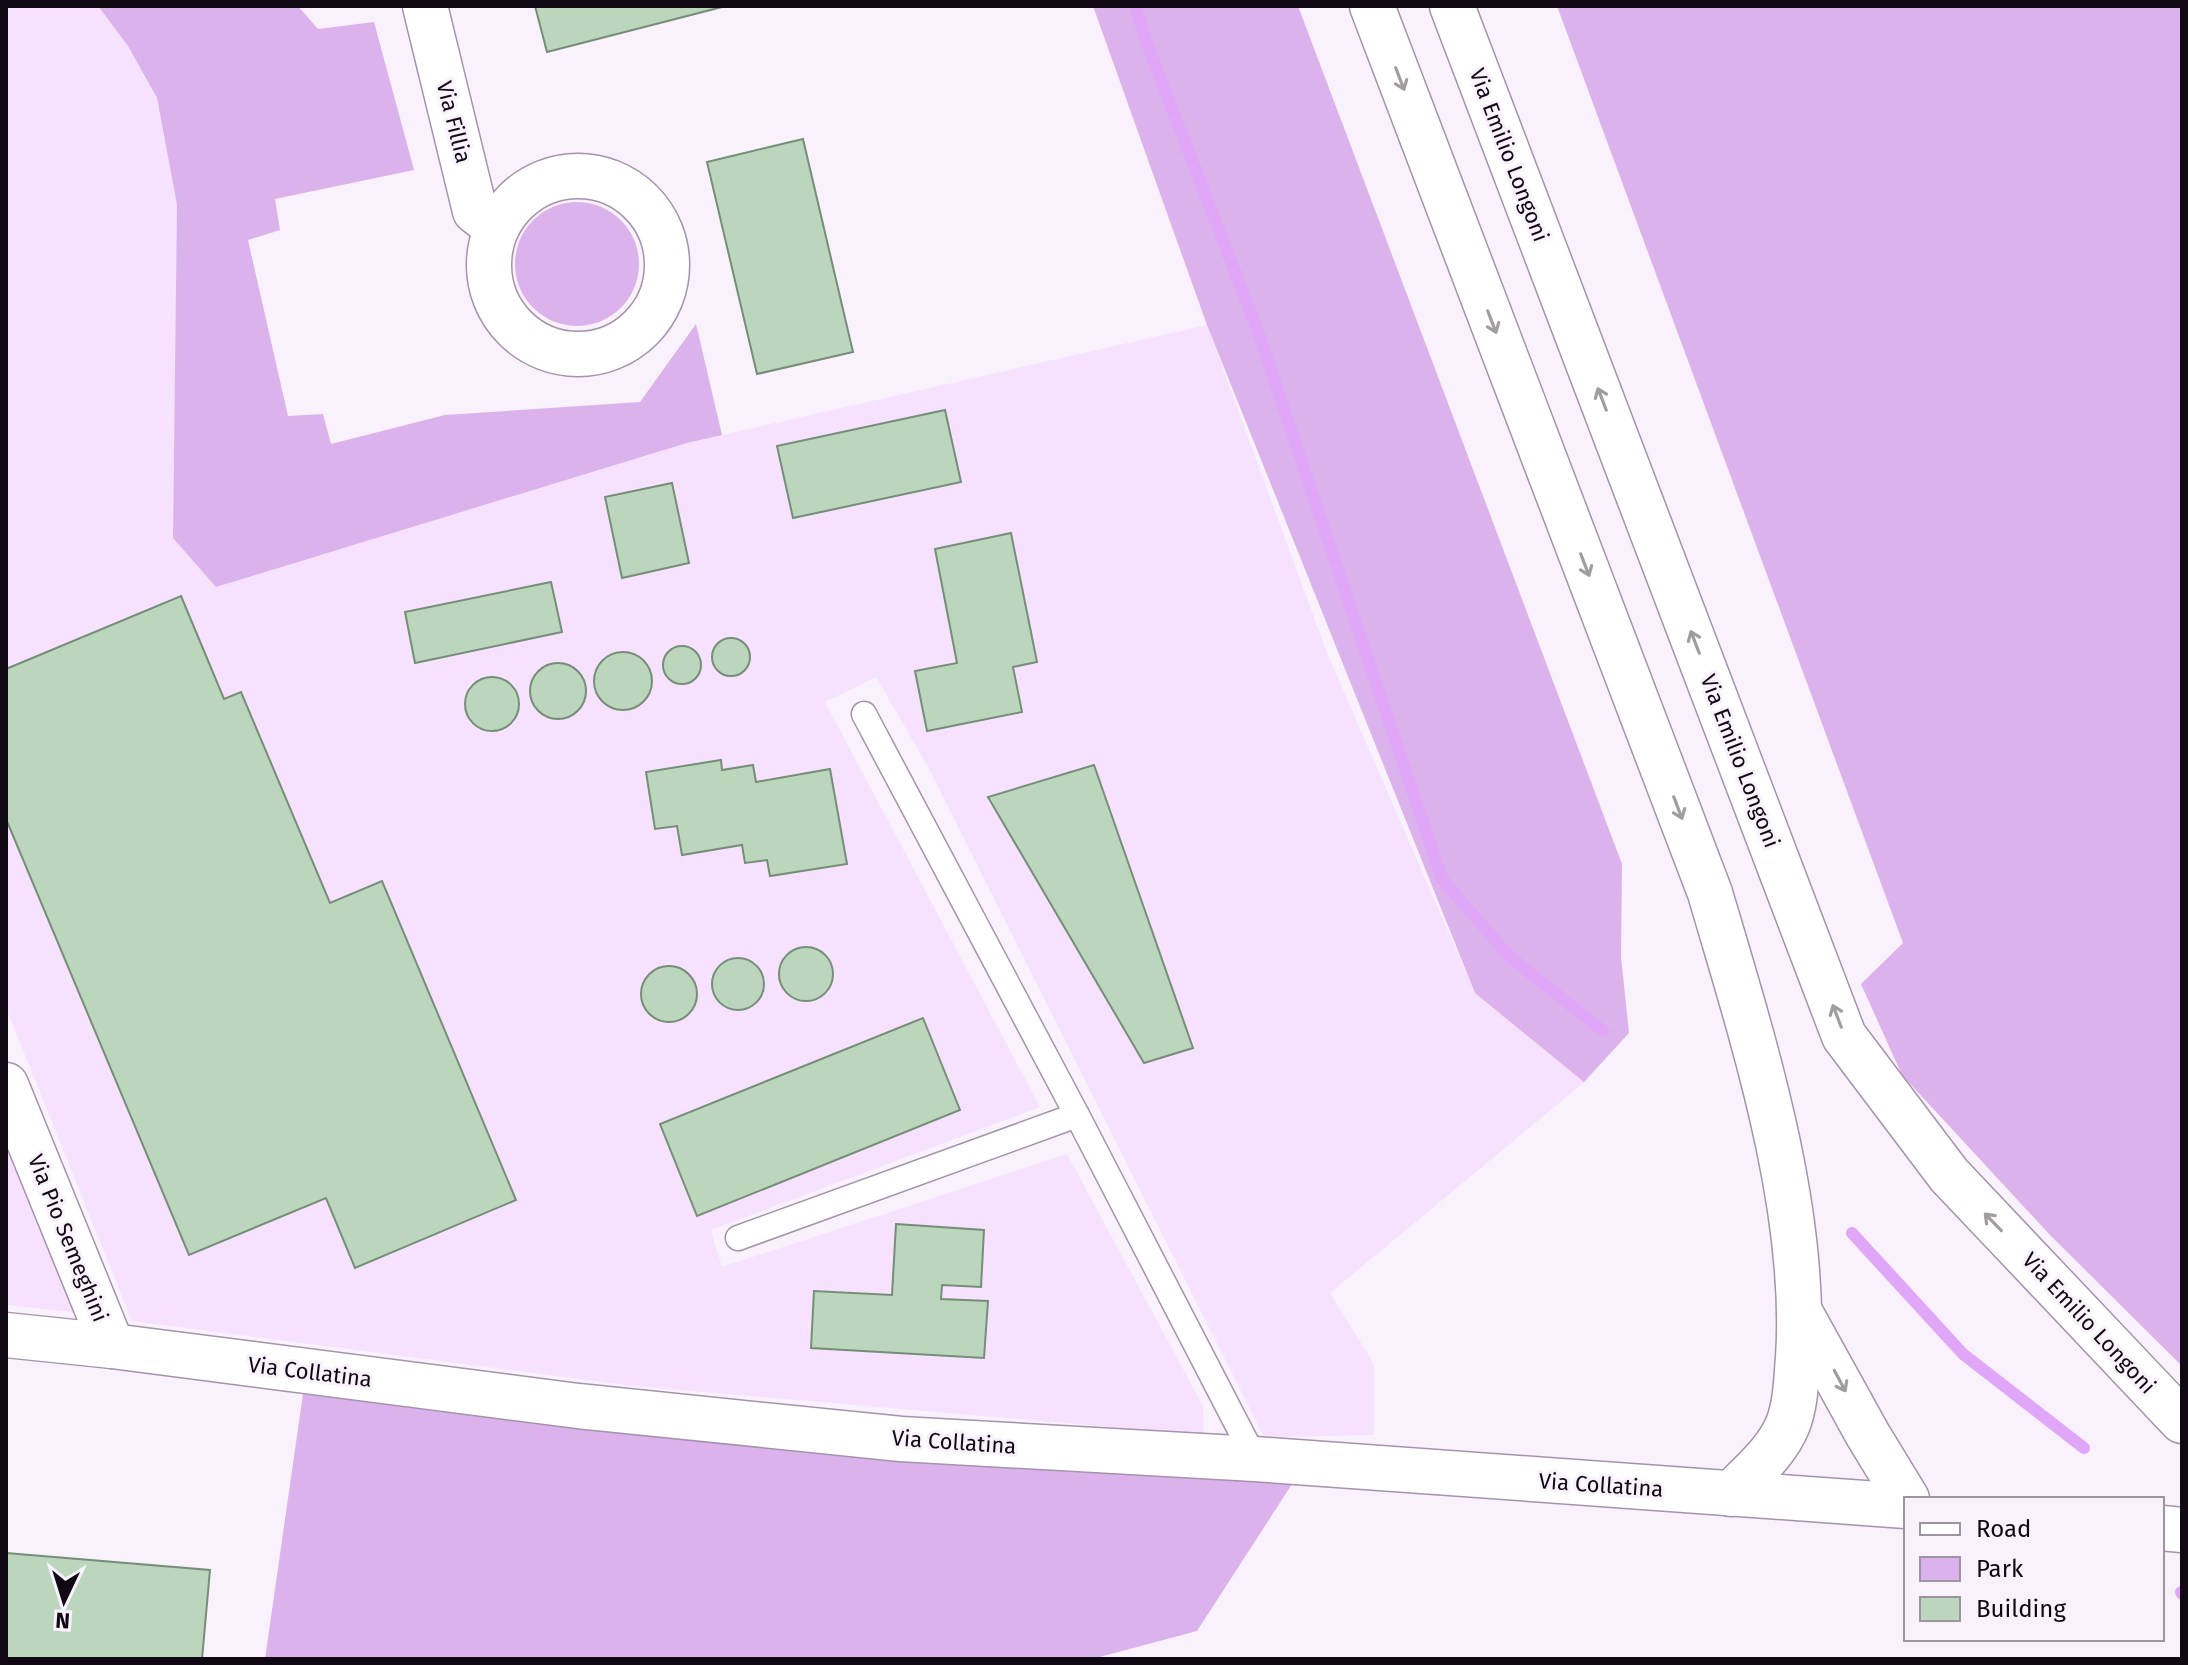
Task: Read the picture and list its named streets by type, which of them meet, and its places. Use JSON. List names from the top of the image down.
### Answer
{
  "streets": {
    "street": [
      "Via Fillia",
      "Via Emilio Longoni",
      "Via Pio Semeghini",
      "Via Collatina"
    ]
  },
  "crossings": [
    ["Via Pio Semeghini", "Via Collatina"]
  ],
  "legend": ["Road", "Park", "Building"],
  "north": "bottom"
}
